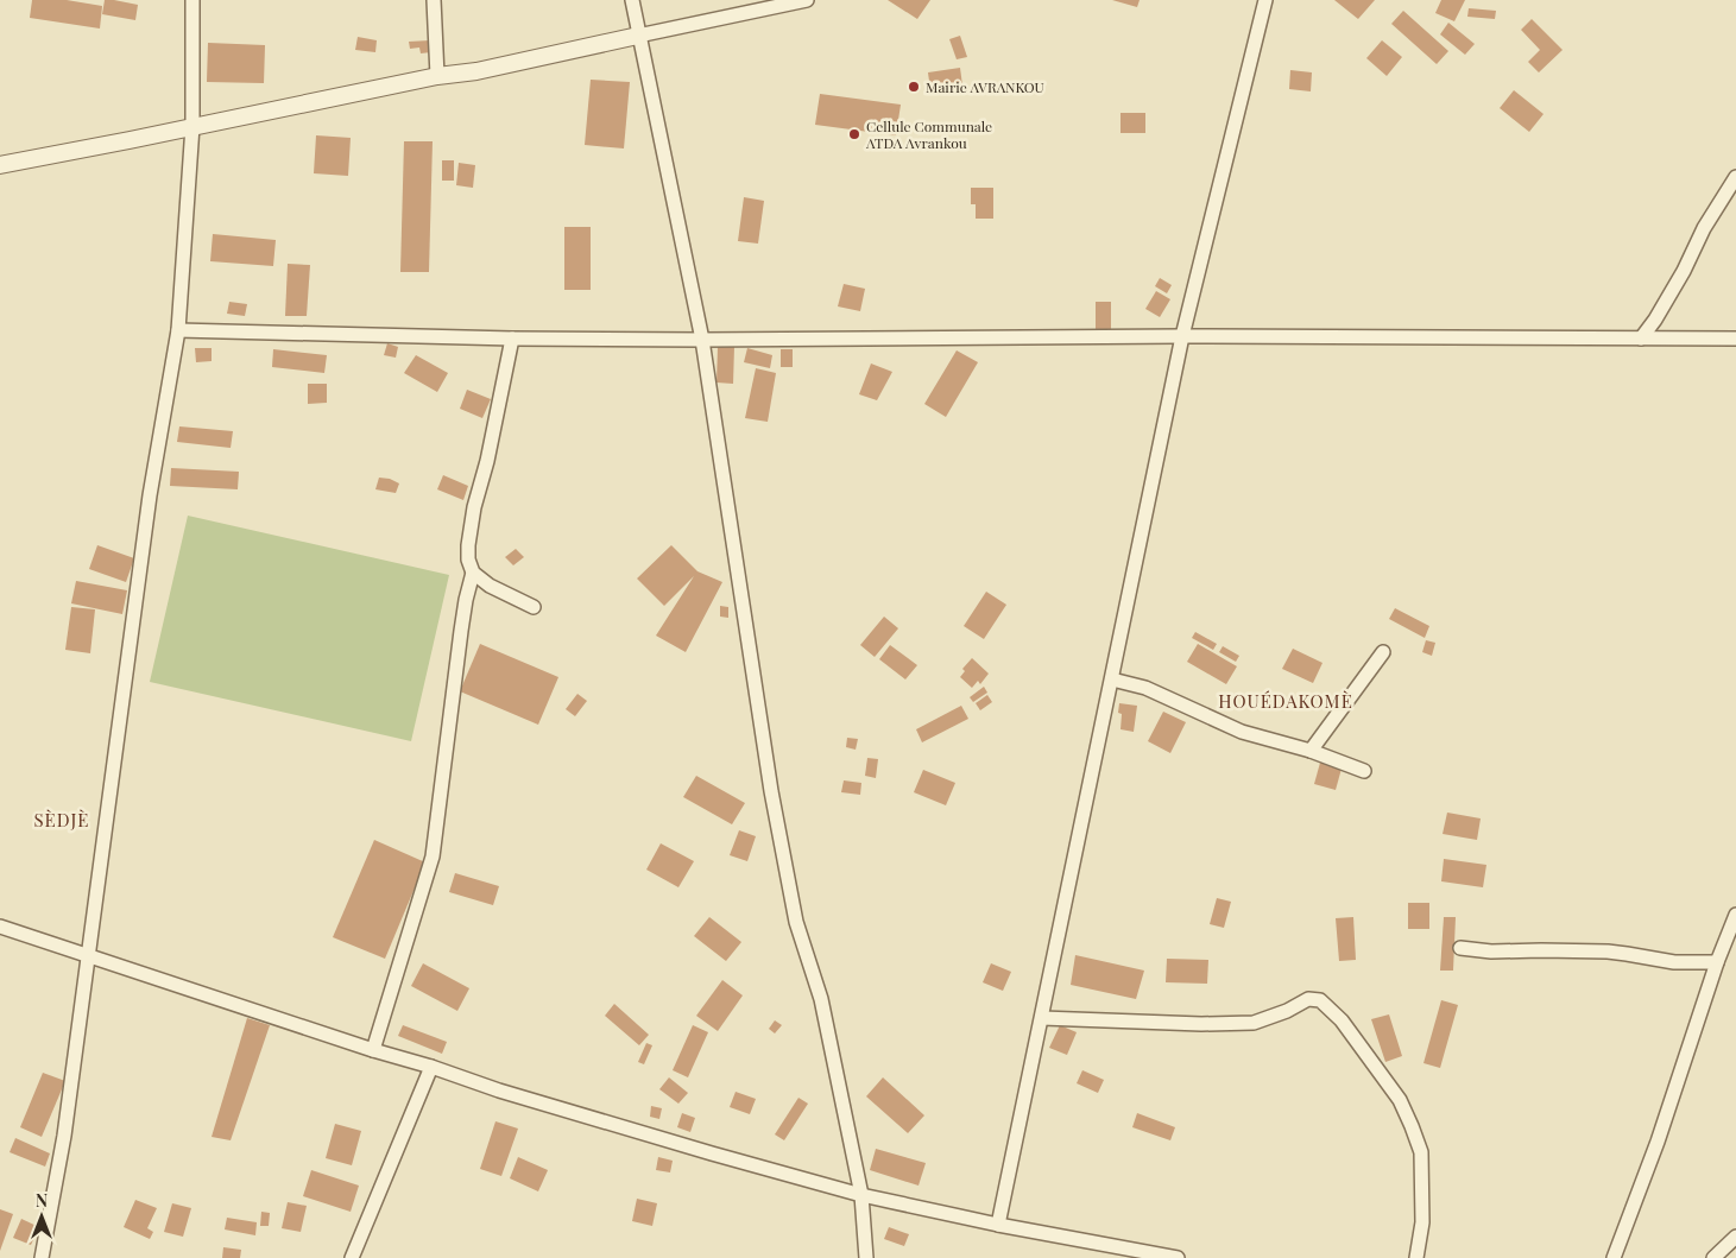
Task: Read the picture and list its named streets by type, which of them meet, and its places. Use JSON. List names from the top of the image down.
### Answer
{
  "districts": ["HOUÉDAKOMÈ", "SÈDJÈ"],
  "places": ["Mairie AVRANKOU", "Cellule Communale ATDA Avrankou"],
  "north": "top"
}
